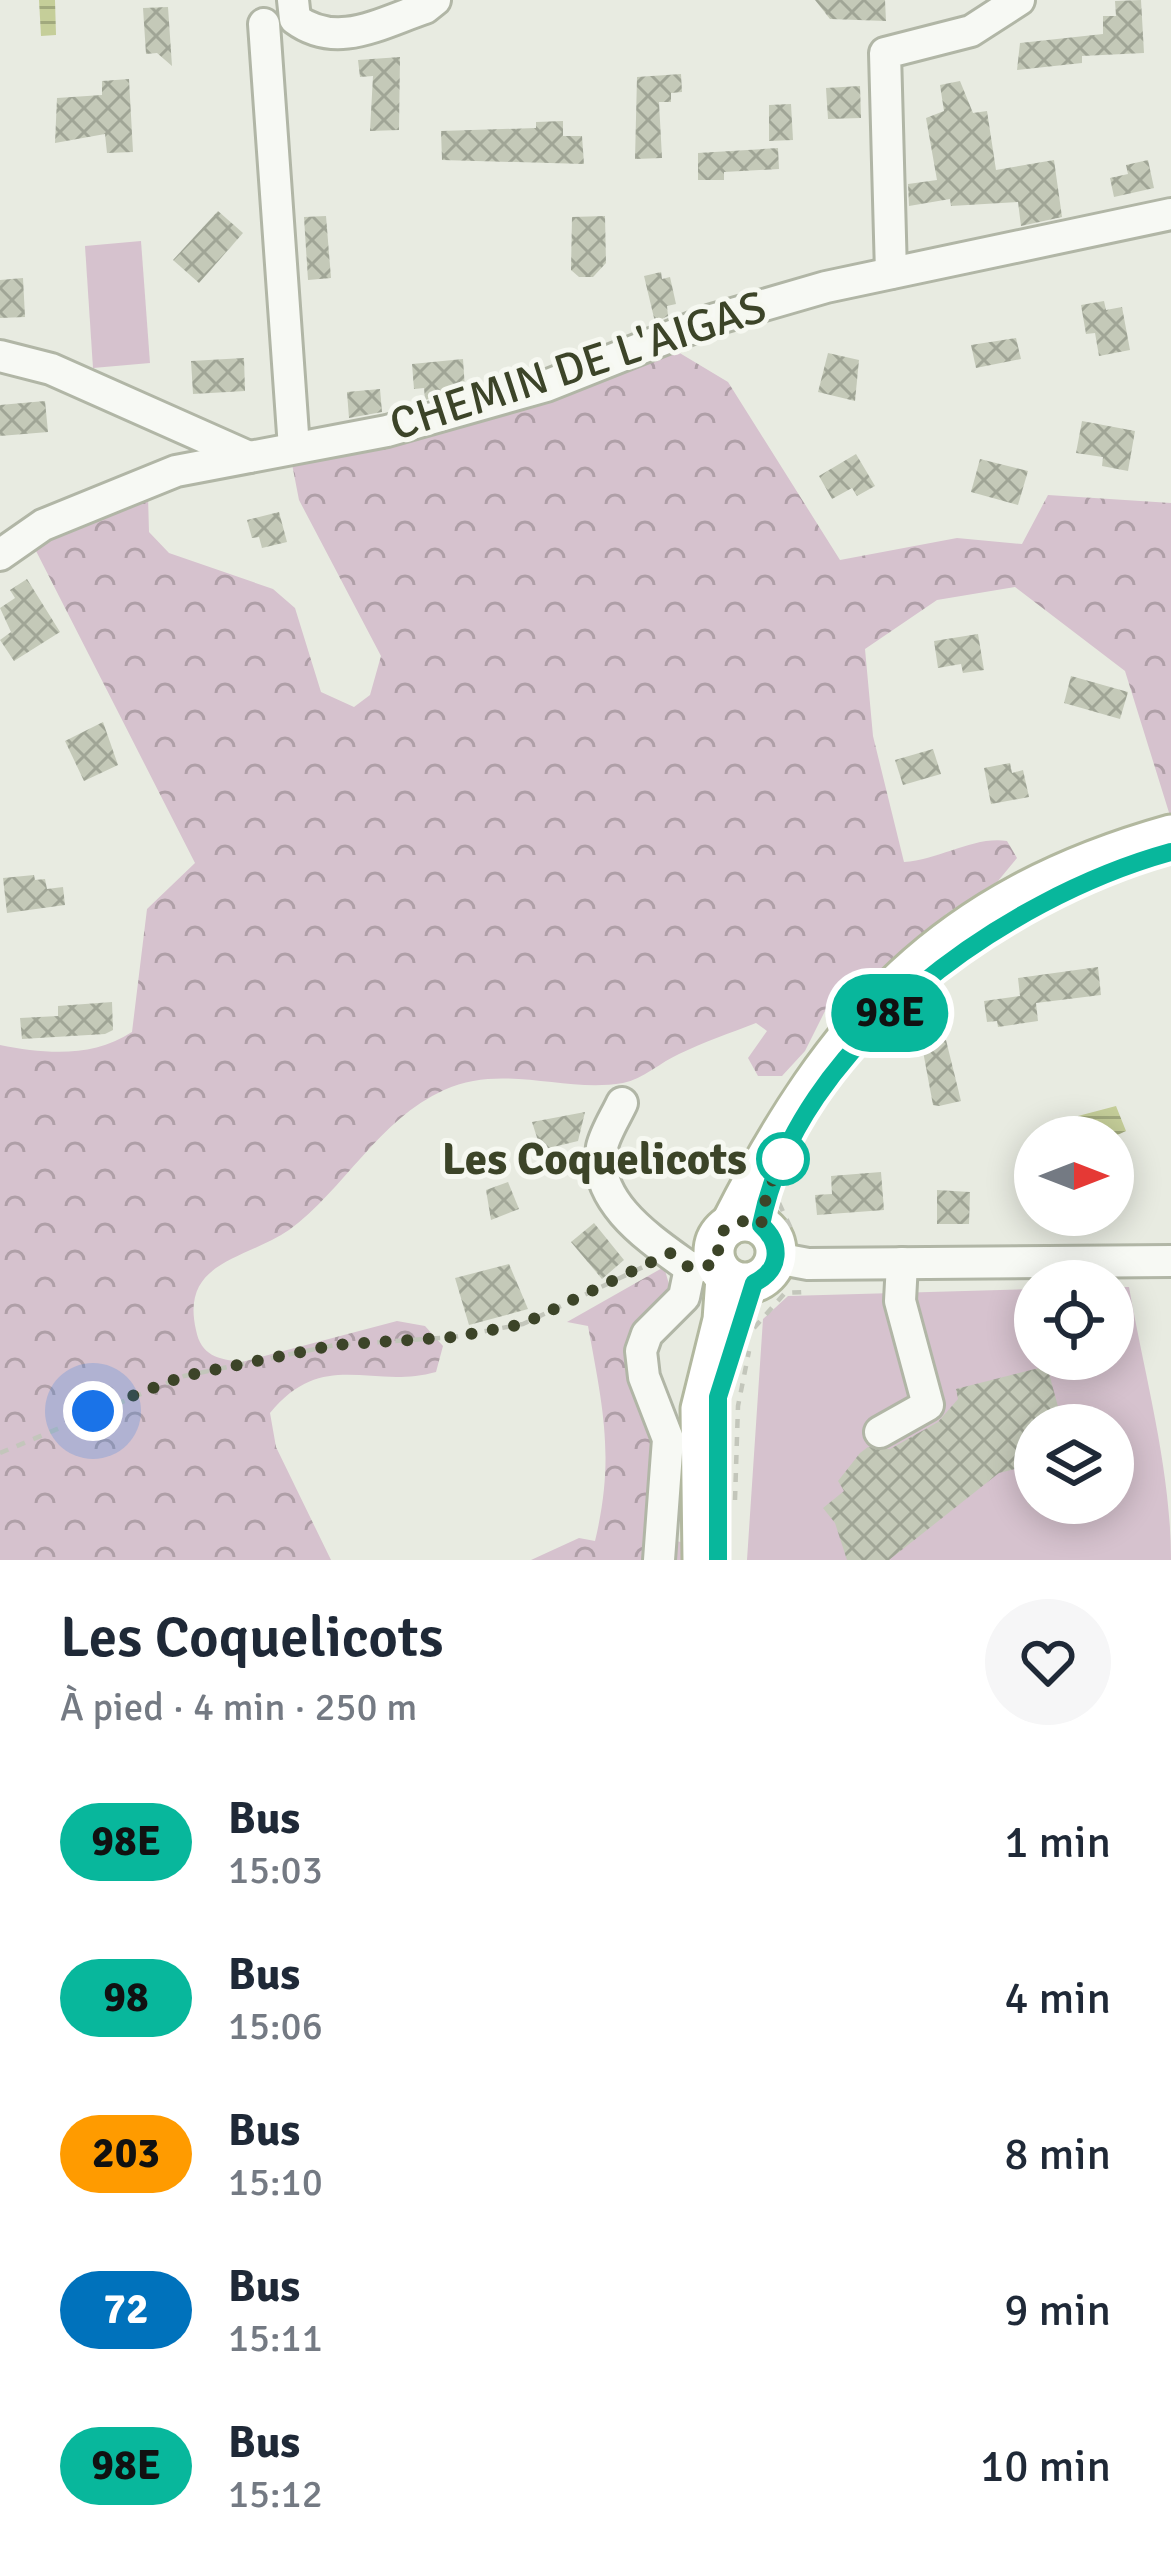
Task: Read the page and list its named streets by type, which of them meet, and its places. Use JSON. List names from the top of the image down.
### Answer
{
  "streets": {
    "street": ["CHEMIN DE L'AIGAS"]
  },
  "places": ["Les Coquelicots"],
  "lines": ["bus line 98E"],
  "north": "right",
  "page": {
    "on_map": "98E",
    "heading": ["Les Coquelicots", "À pied · 4 min · 250 m"],
    "list": [
      {
        "mark": "98E",
        "name": "Bus",
        "note": "15:03",
        "value": "1 min"
      },
      {
        "mark": "98",
        "name": "Bus",
        "note": "15:06",
        "value": "4 min"
      },
      {
        "mark": "203",
        "name": "Bus",
        "note": "15:10",
        "value": "8 min"
      },
      {
        "mark": "72",
        "name": "Bus",
        "note": "15:11",
        "value": "9 min"
      },
      {
        "mark": "98E",
        "name": "Bus",
        "note": "15:12",
        "value": "10 min"
      }
    ]
  }
}
